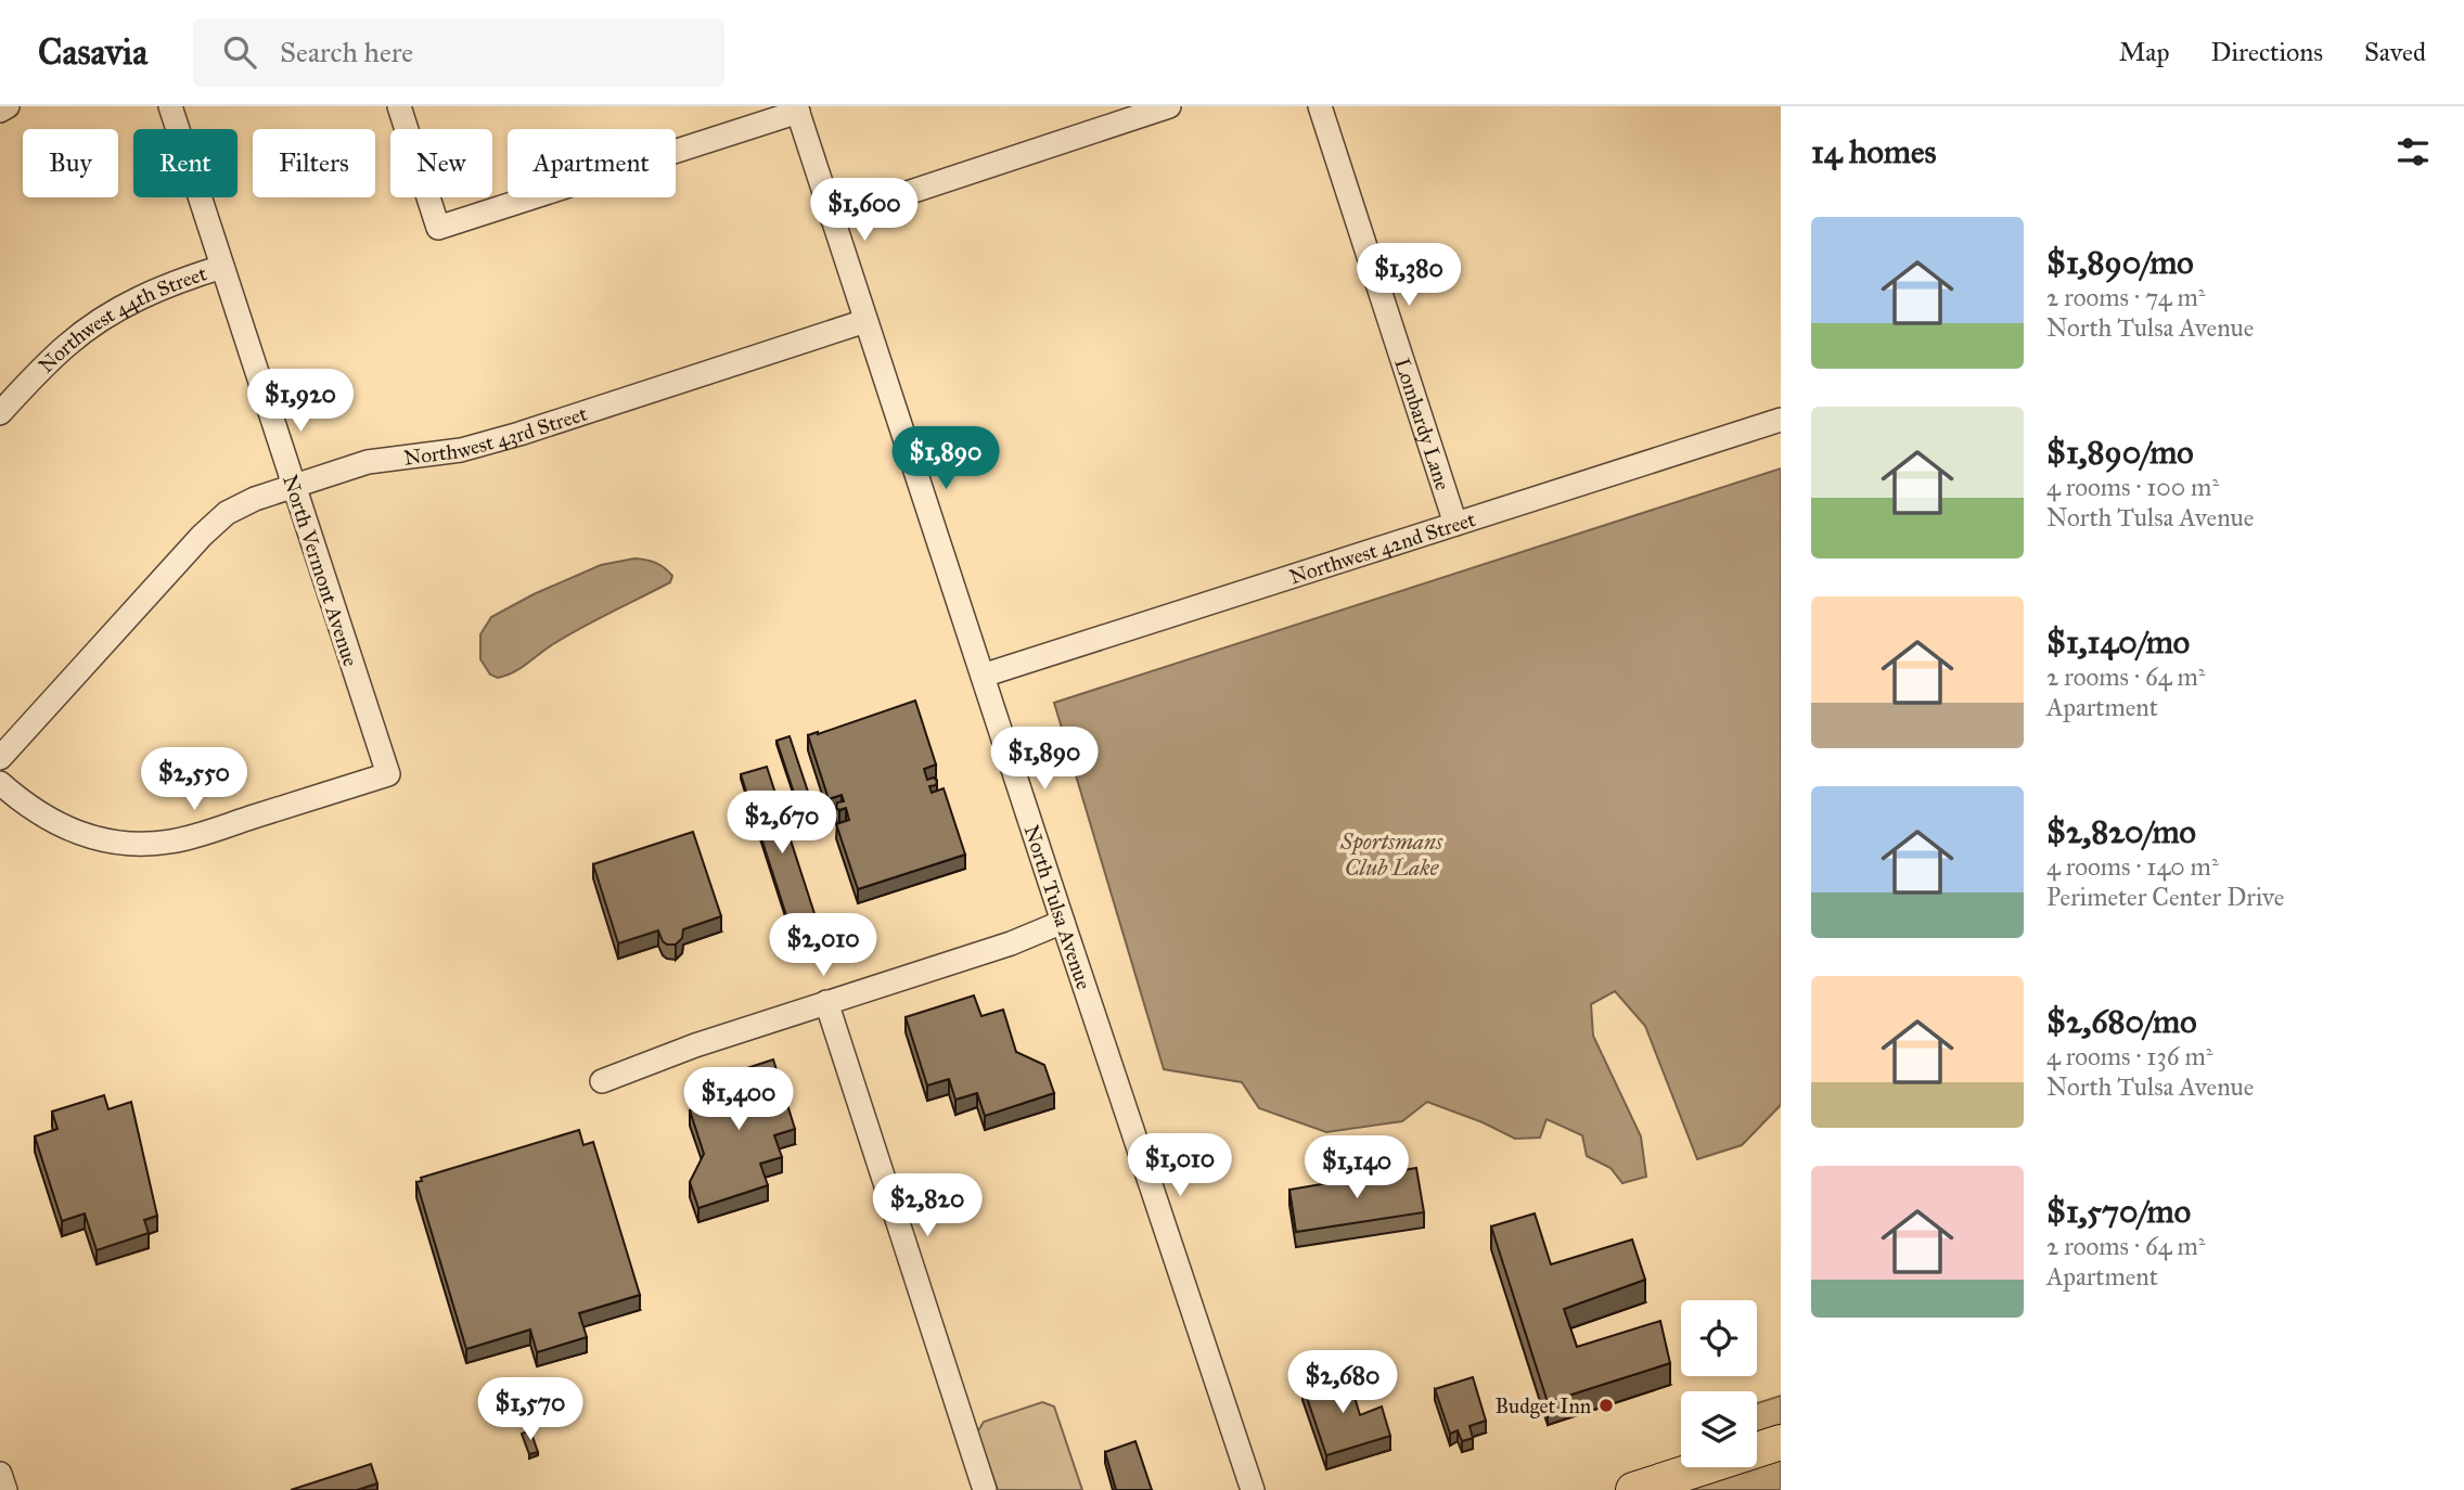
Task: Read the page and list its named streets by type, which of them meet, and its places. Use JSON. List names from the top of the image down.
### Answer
{
  "streets": {
    "street": [
      "Northwest 44th Street",
      "Lombardy Lane",
      "Northwest 43rd Street",
      "Northwest 42nd Street",
      "North Vermont Avenue",
      "North Tulsa Avenue"
    ]
  },
  "crossings": [
    ["Northwest 44th Street", "North Vermont Avenue"],
    ["Lombardy Lane", "Northwest 42nd Street"],
    ["Northwest 43rd Street", "North Vermont Avenue"],
    ["Northwest 43rd Street", "North Tulsa Avenue"],
    ["Northwest 42nd Street", "North Tulsa Avenue"]
  ],
  "water": ["Sportsmans Club Lake"],
  "places": ["Budget Inn"],
  "page": {
    "header": "Casavia",
    "search": "Search here",
    "nav": ["Map", "Directions", "Saved"],
    "heading": "14 homes",
    "chip": [
      "Buy",
      "Rent",
      "Filters",
      "New",
      "Apartment"
    ],
    "price": [
      "$1,600",
      "$1,380",
      "$1,920",
      "$1,890",
      "$1,890",
      "$2,550",
      "$2,670",
      "$2,010",
      "$1,400",
      "$1,010",
      "$1,140",
      "$2,820",
      "$2,680",
      "$1,570"
    ],
    "list": [
      {
        "name": "$1,890/mo",
        "note": "2 rooms · 74 m² · North Tulsa Avenue"
      },
      {
        "name": "$1,890/mo",
        "note": "4 rooms · 100 m² · North Tulsa Avenue"
      },
      {
        "name": "$1,140/mo",
        "note": "2 rooms · 64 m² · Apartment"
      },
      {
        "name": "$2,820/mo",
        "note": "4 rooms · 140 m² · Perimeter Center Drive"
      },
      {
        "name": "$2,680/mo",
        "note": "4 rooms · 136 m² · North Tulsa Avenue"
      },
      {
        "name": "$1,570/mo",
        "note": "2 rooms · 64 m² · Apartment"
      }
    ]
  }
}
